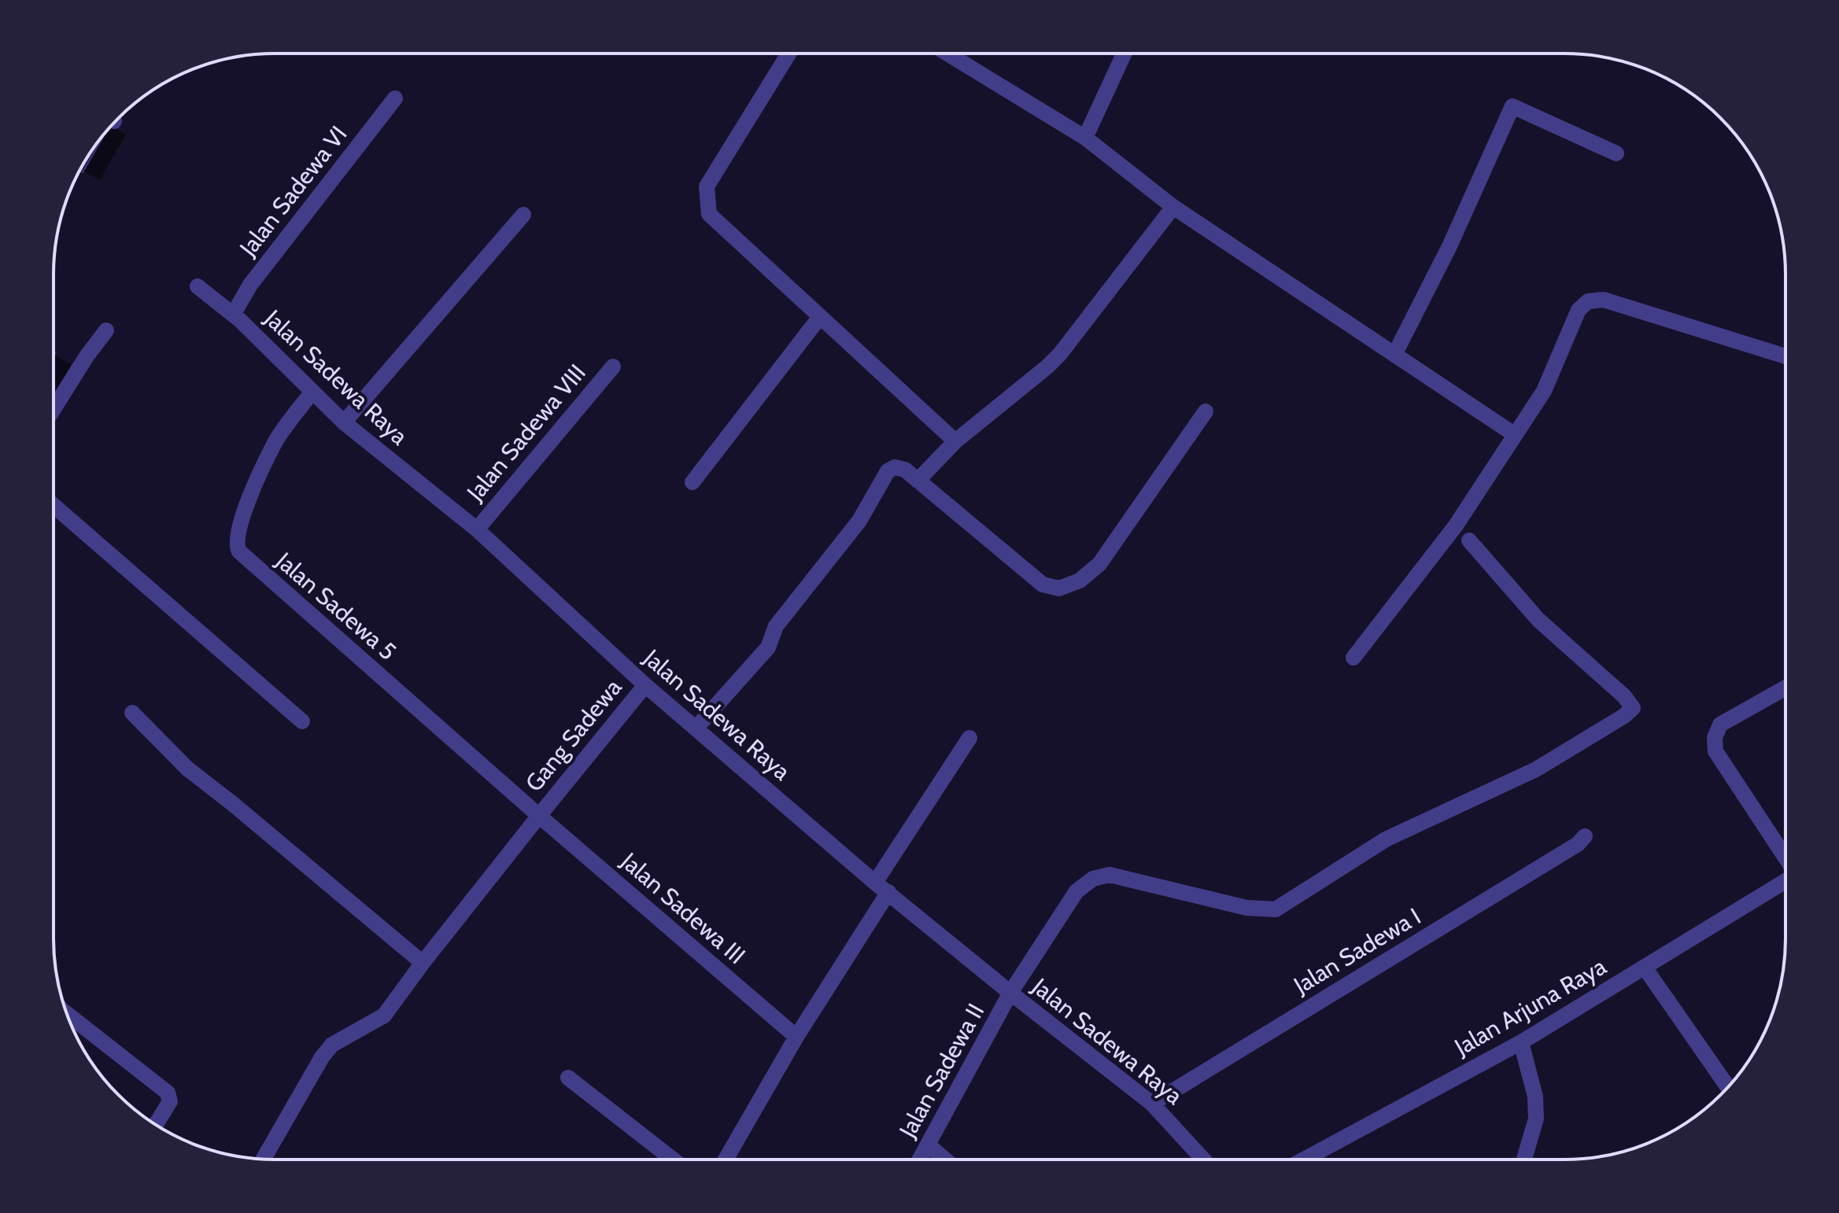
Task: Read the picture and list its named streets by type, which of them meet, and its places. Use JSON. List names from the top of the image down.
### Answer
{
  "streets": {
    "street": [
      "Jalan Sadewa VI",
      "Jalan Sadewa Raya",
      "Jalan Sadewa VIII",
      "Jalan Sadewa 5",
      "Gang Sadewa",
      "Jalan Sadewa III",
      "Jalan Sadewa I",
      "Jalan Arjuna Raya",
      "Jalan Sadewa II"
    ]
  },
  "crossings": [
    ["Jalan Sadewa VI", "Jalan Sadewa Raya"],
    ["Jalan Sadewa Raya", "Jalan Sadewa VIII"],
    ["Jalan Sadewa Raya", "Jalan Sadewa 5"],
    ["Jalan Sadewa Raya", "Gang Sadewa"],
    ["Jalan Sadewa Raya", "Jalan Sadewa I"],
    ["Jalan Sadewa Raya", "Jalan Sadewa II"],
    ["Jalan Sadewa 5", "Gang Sadewa"],
    ["Jalan Sadewa 5", "Jalan Sadewa III"],
    ["Gang Sadewa", "Jalan Sadewa III"]
  ]
}
